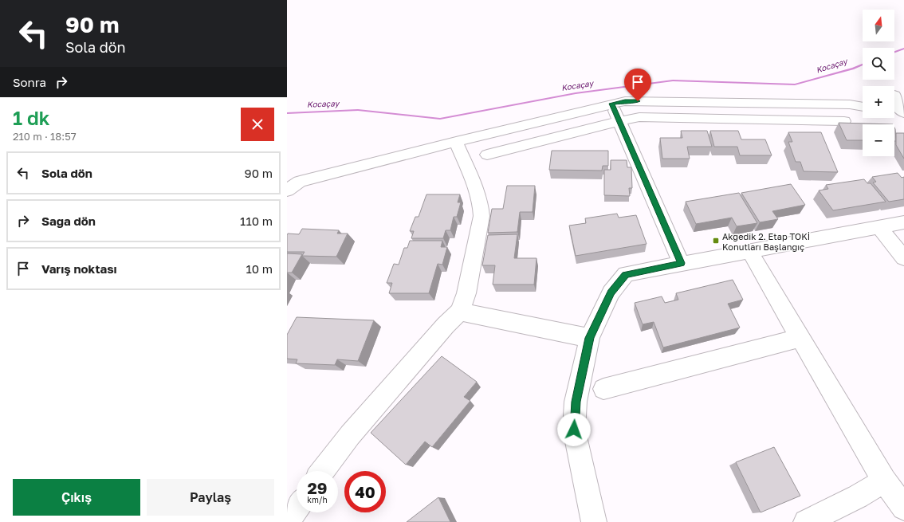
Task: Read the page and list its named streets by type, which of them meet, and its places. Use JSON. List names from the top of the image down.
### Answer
{
  "water": ["Kocaçay"],
  "places": {
    "transit": ["Akgedik 2. Etap TOKİ Konutları Başlangıç"]
  },
  "north": "top",
  "page": {
    "turn": ["90 m", "Sola dön"],
    "map_buttons": ["+", "−"],
    "then": "Sonra",
    "heading": ["1 dk", "210 m · 18:57"],
    "list": [
      {
        "name": "Sola dön",
        "value": "90 m"
      },
      {
        "name": "Sağa dön",
        "value": "110 m"
      },
      {
        "name": "Varış noktası",
        "value": "10 m"
      }
    ],
    "speed": "29 km/h",
    "limit": "40",
    "buttons": ["Çıkış", "Paylaş"]
  }
}
